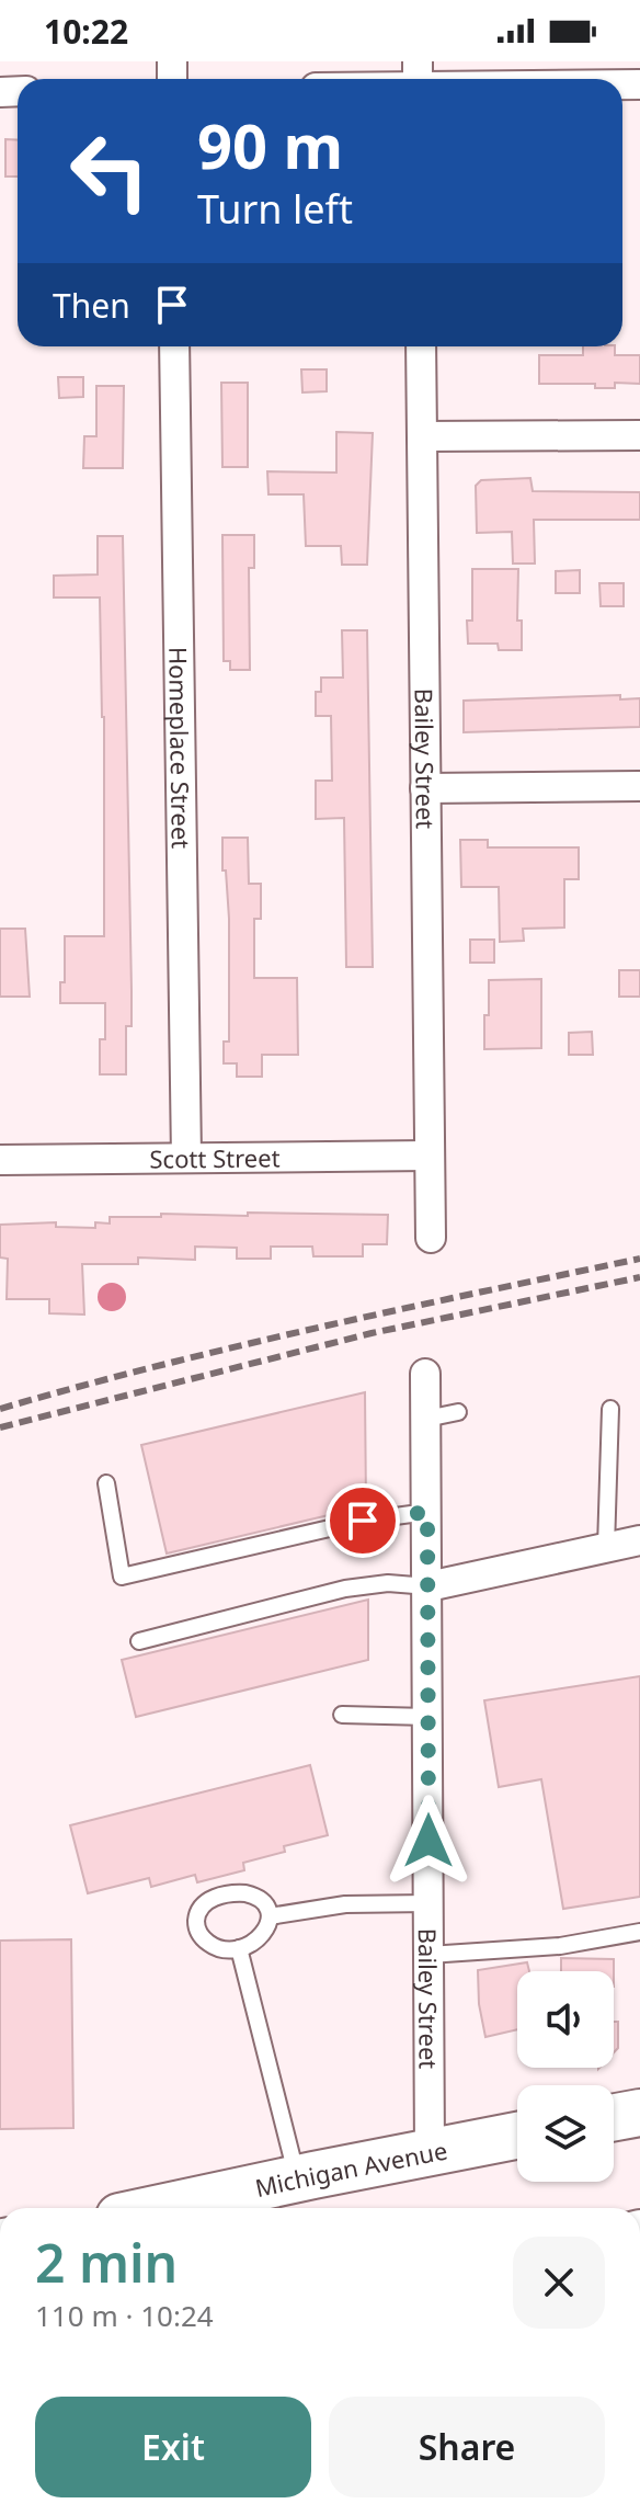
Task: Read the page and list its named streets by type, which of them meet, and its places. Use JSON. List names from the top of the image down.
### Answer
{
  "streets": {
    "main road": ["Michigan Avenue"],
    "street": ["Homeplace Street", "Bailey Street", "Scott Street"]
  },
  "crossings": [
    ["Homeplace Street", "Scott Street"],
    ["Bailey Street", "Scott Street"],
    ["Bailey Street", "Michigan Avenue"]
  ],
  "page": {
    "status": "10:22",
    "turn": ["90 m", "Turn left"],
    "then": "Then",
    "heading": ["2 min", "110 m · 10:24"],
    "buttons": ["Exit", "Share"]
  }
}
